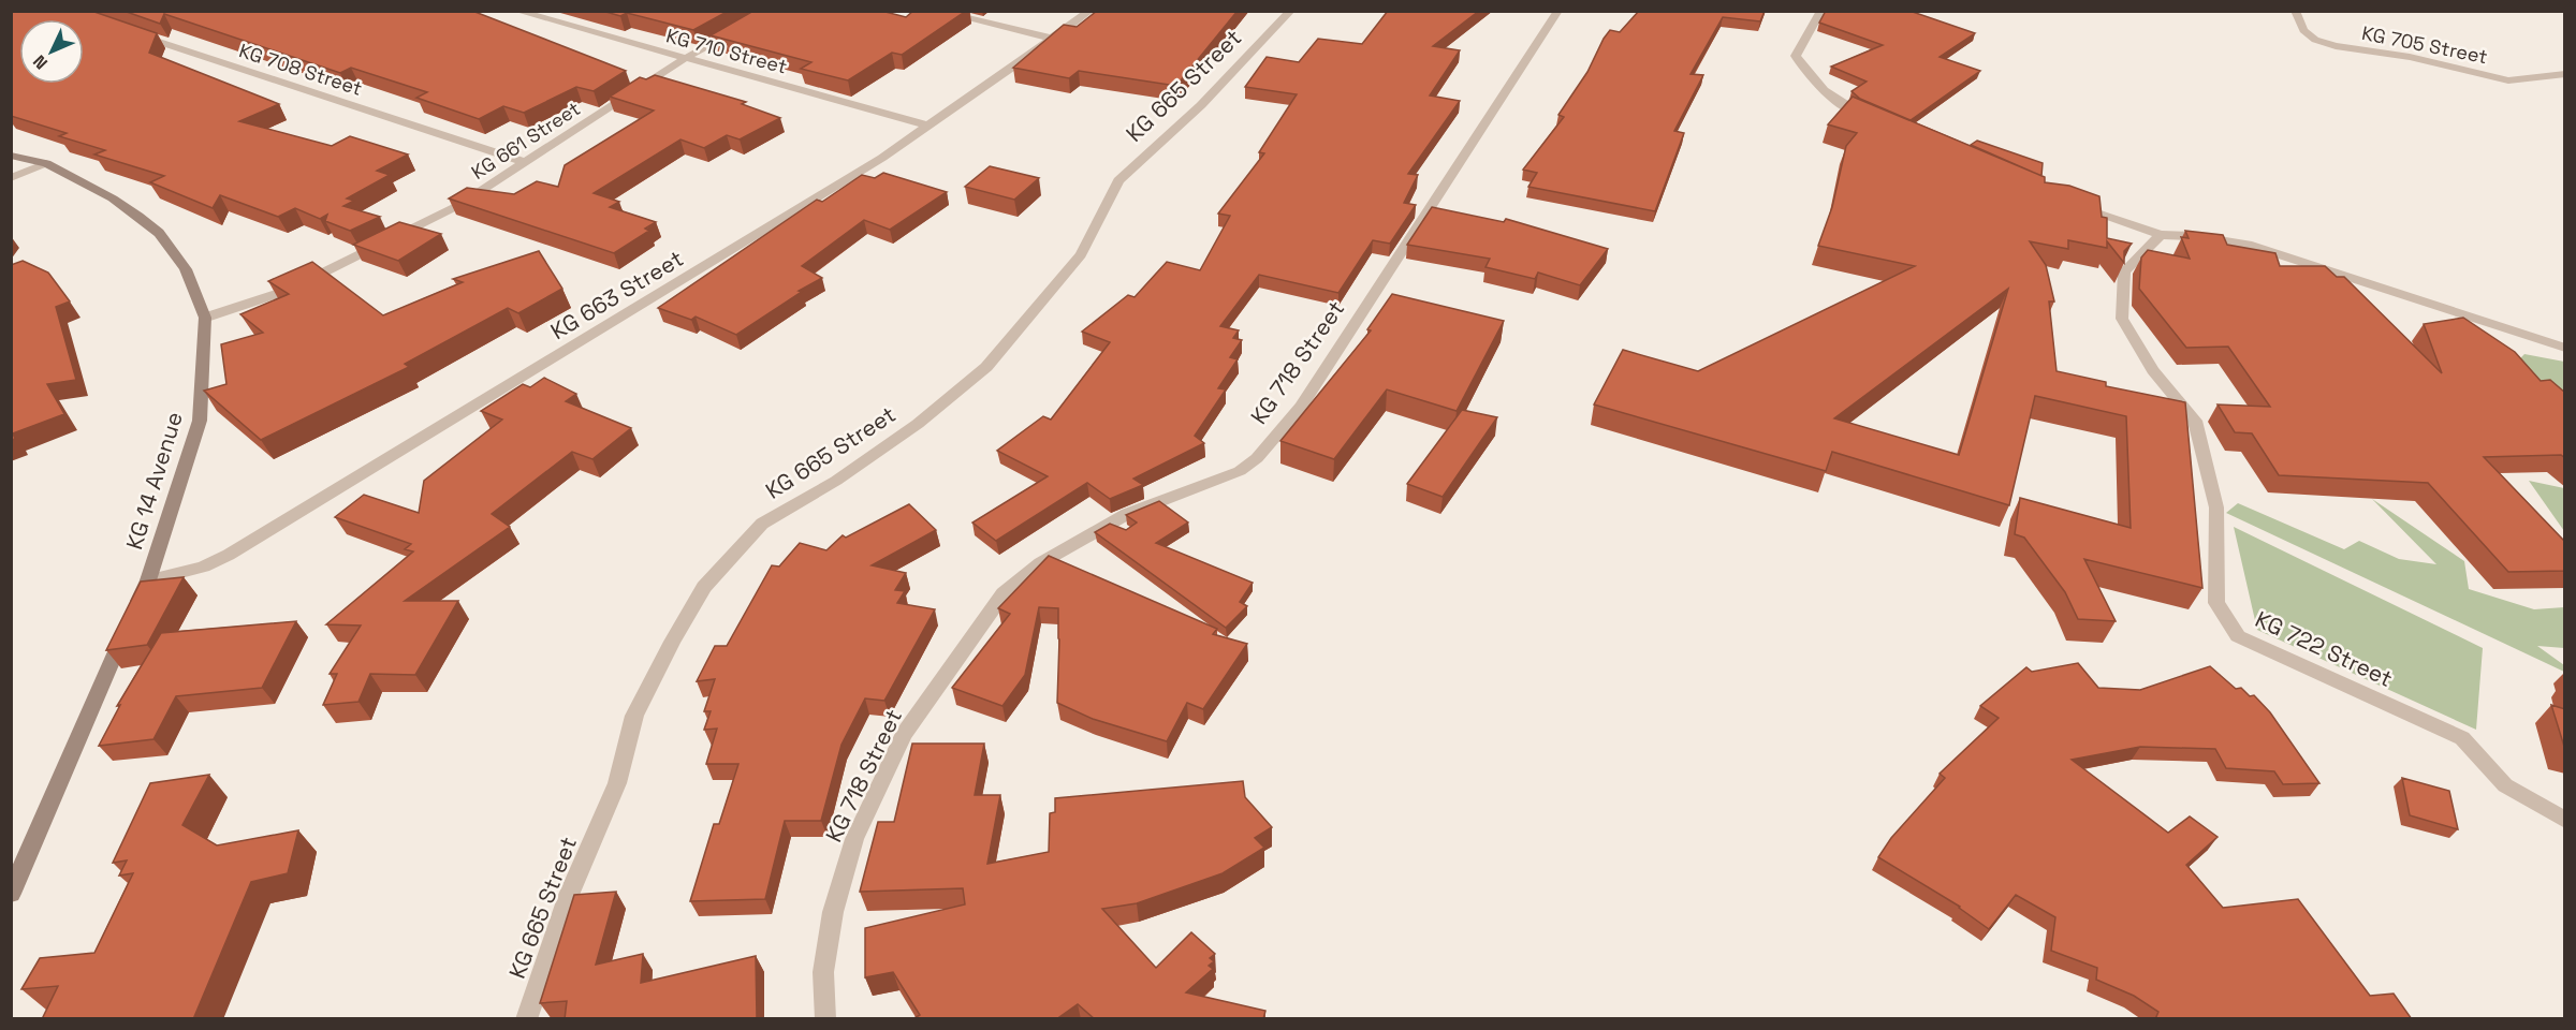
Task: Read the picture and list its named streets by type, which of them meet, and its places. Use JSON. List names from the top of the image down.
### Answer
{
  "streets": {
    "main road": ["KG 14 Avenue"],
    "street": [
      "KG 705 Street",
      "KG 710 Street",
      "KG 708 Street",
      "KG 665 Street",
      "KG 661 Street",
      "KG 663 Street",
      "KG 718 Street",
      "KG 722 Street"
    ]
  },
  "crossings": [
    ["KG 710 Street", "KG 661 Street"],
    ["KG 710 Street", "KG 663 Street"],
    ["KG 708 Street", "KG 661 Street"],
    ["KG 661 Street", "KG 14 Avenue"],
    ["KG 663 Street", "KG 14 Avenue"]
  ],
  "north": "bottom left"
}
